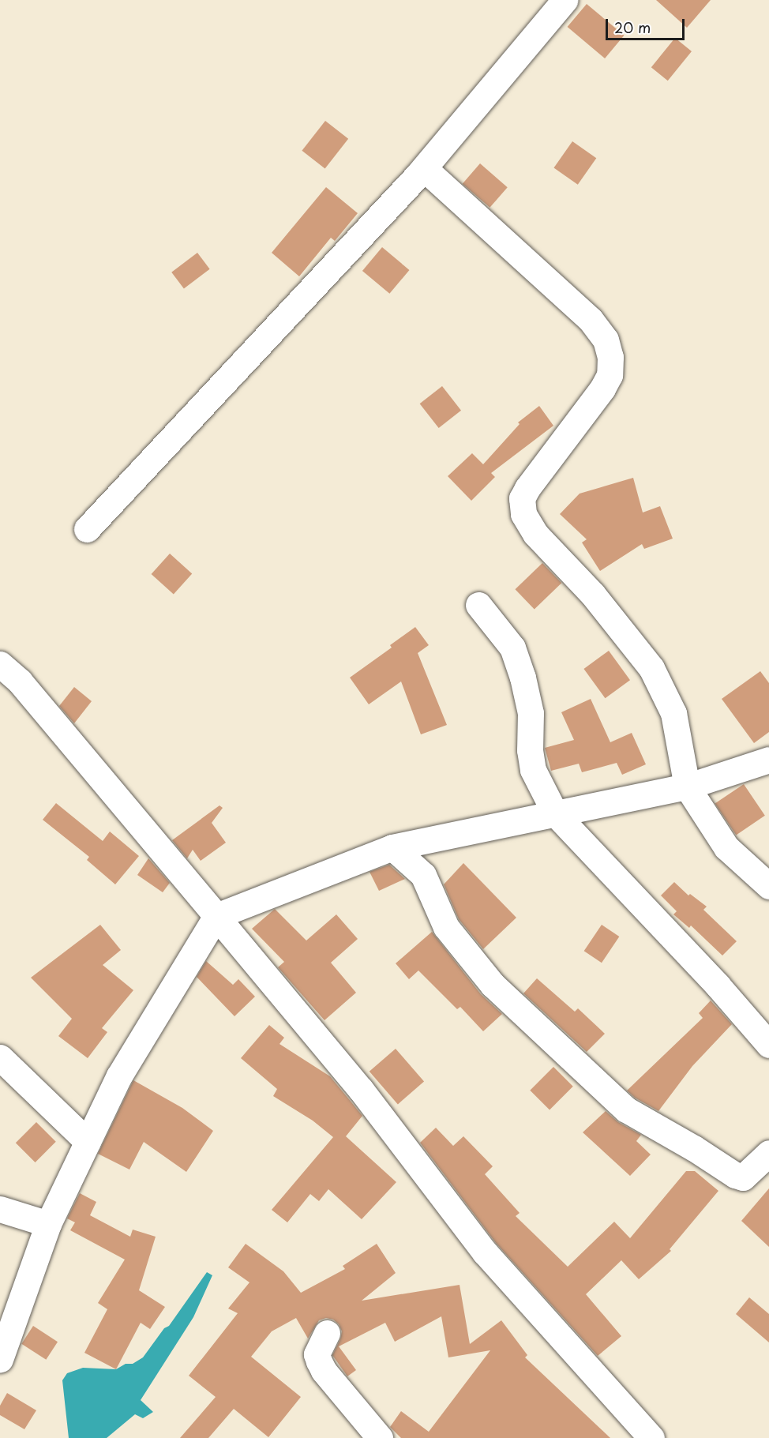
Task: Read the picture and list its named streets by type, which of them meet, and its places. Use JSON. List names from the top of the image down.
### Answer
{
  "scale_bar": "20 m"
}
